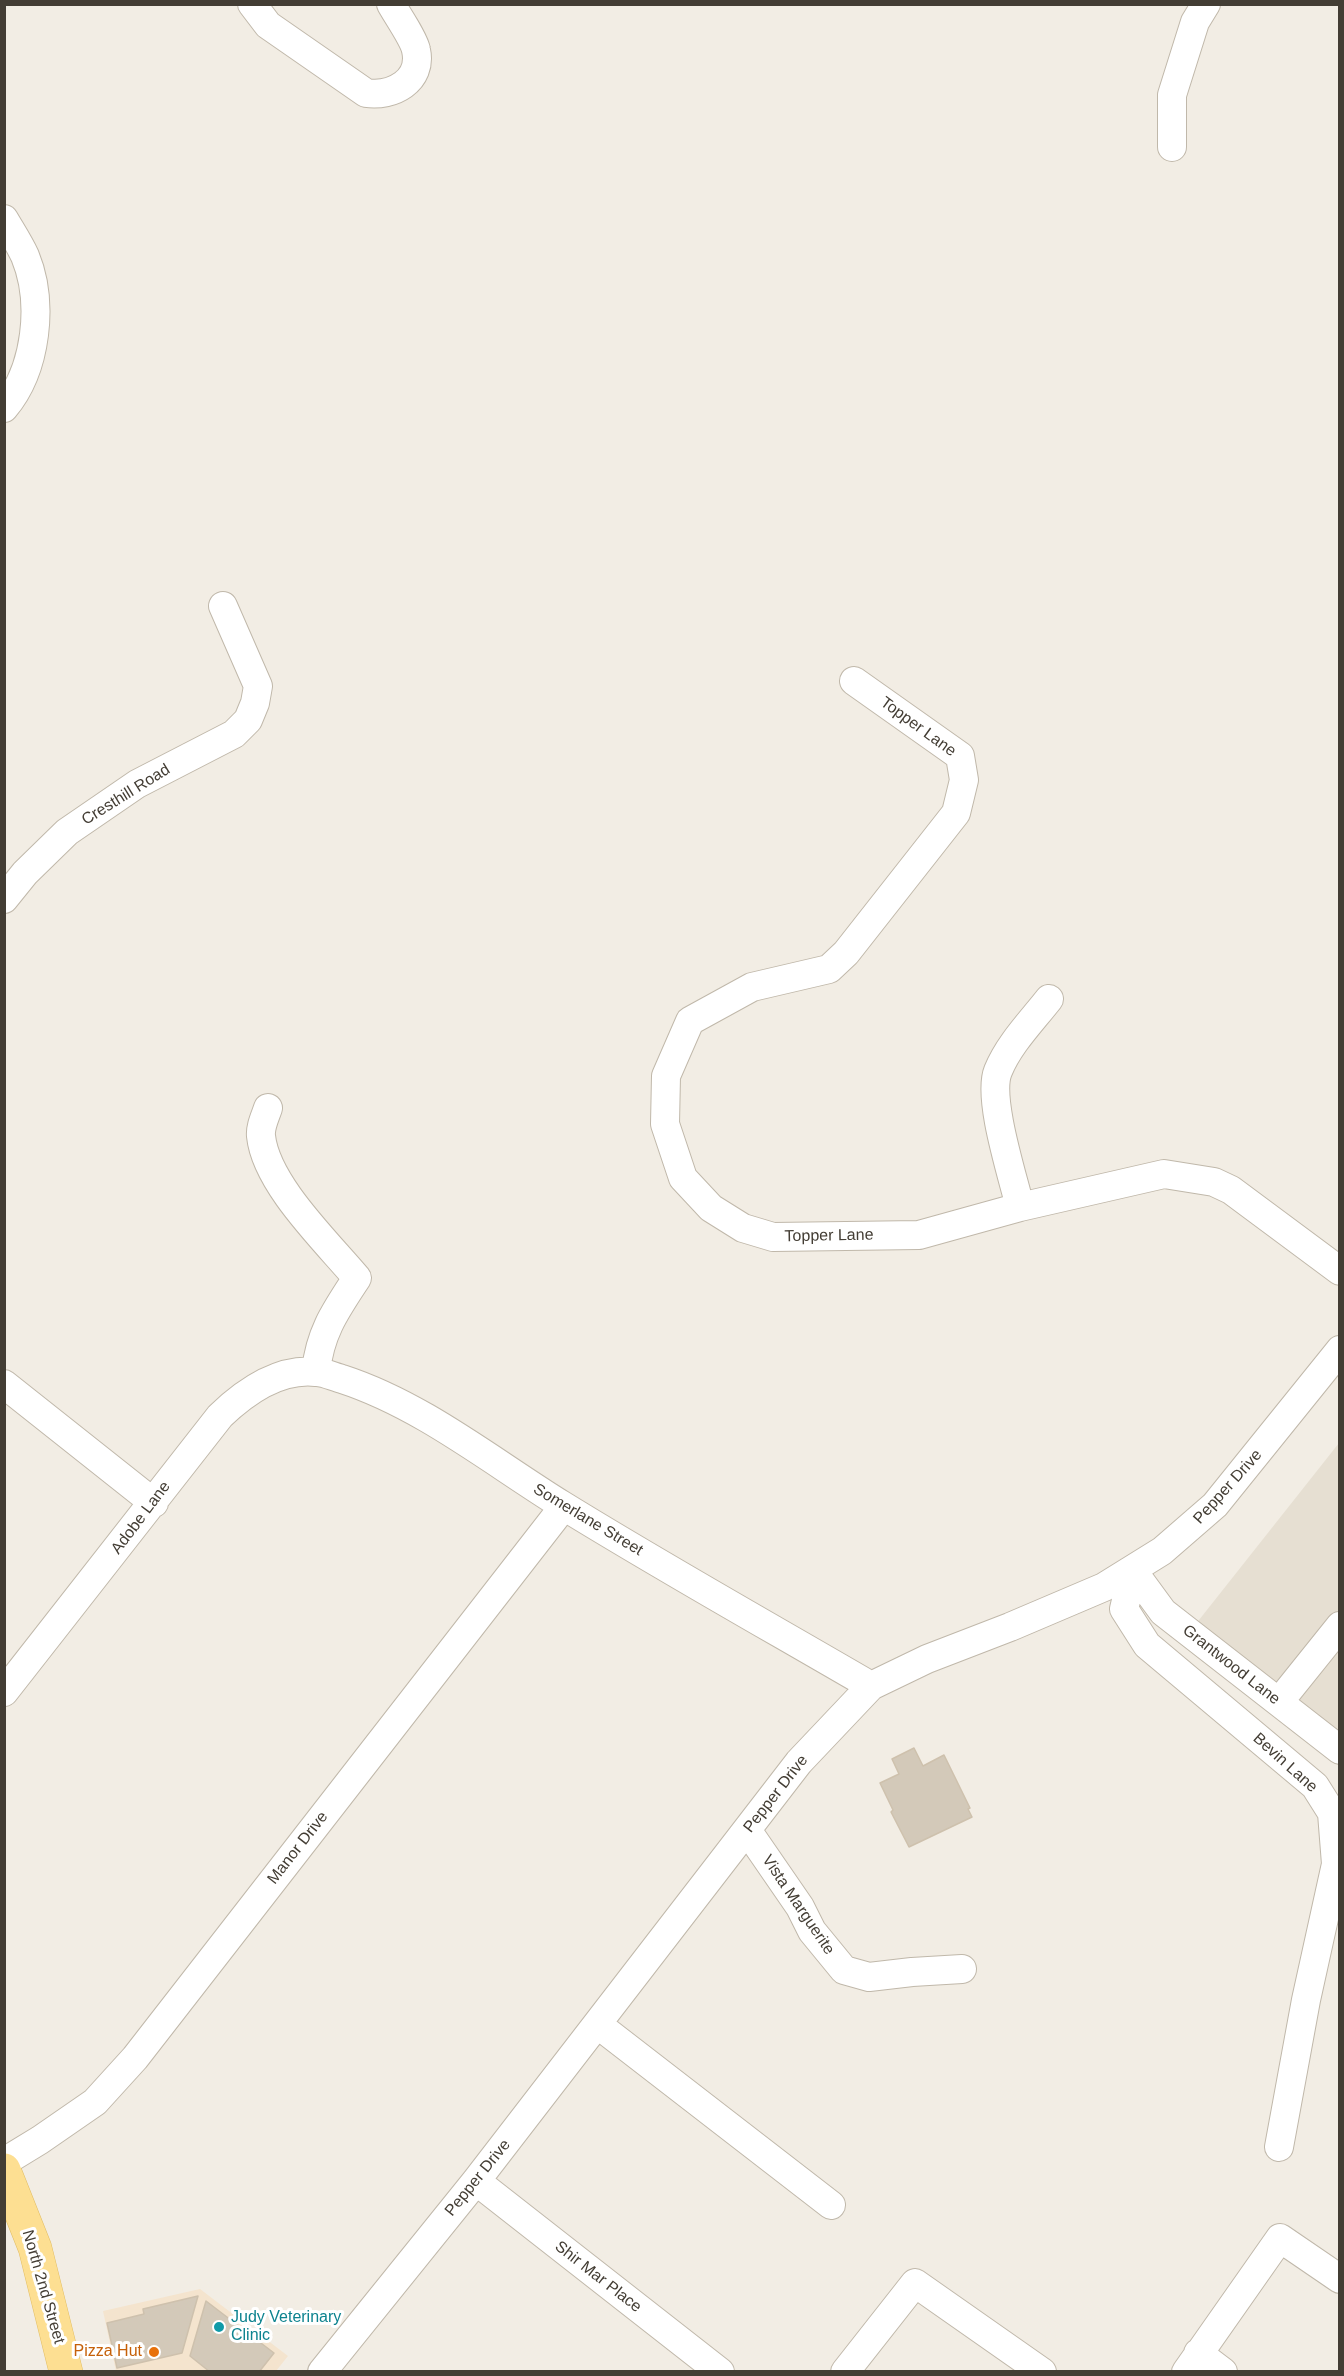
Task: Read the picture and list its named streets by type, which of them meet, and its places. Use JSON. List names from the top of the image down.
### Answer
{
  "streets": {
    "main road": ["North 2nd Street"],
    "street": [
      "Topper Lane",
      "Cresthill Road",
      "Pepper Drive",
      "Adobe Lane",
      "Somerlane Street",
      "Grantwood Lane",
      "Bevin Lane",
      "Manor Drive",
      "Vista Marguerite",
      "Shir Mar Place"
    ]
  },
  "crossings": [
    ["Pepper Drive", "Somerlane Street"],
    ["Pepper Drive", "Grantwood Lane"],
    ["Pepper Drive", "Bevin Lane"],
    ["Pepper Drive", "Vista Marguerite"],
    ["Pepper Drive", "Shir Mar Place"],
    ["Adobe Lane", "Somerlane Street"],
    ["Somerlane Street", "Manor Drive"],
    ["Grantwood Lane", "Bevin Lane"]
  ],
  "places": ["Judy Veterinary Clinic", "Pizza Hut"]
}
